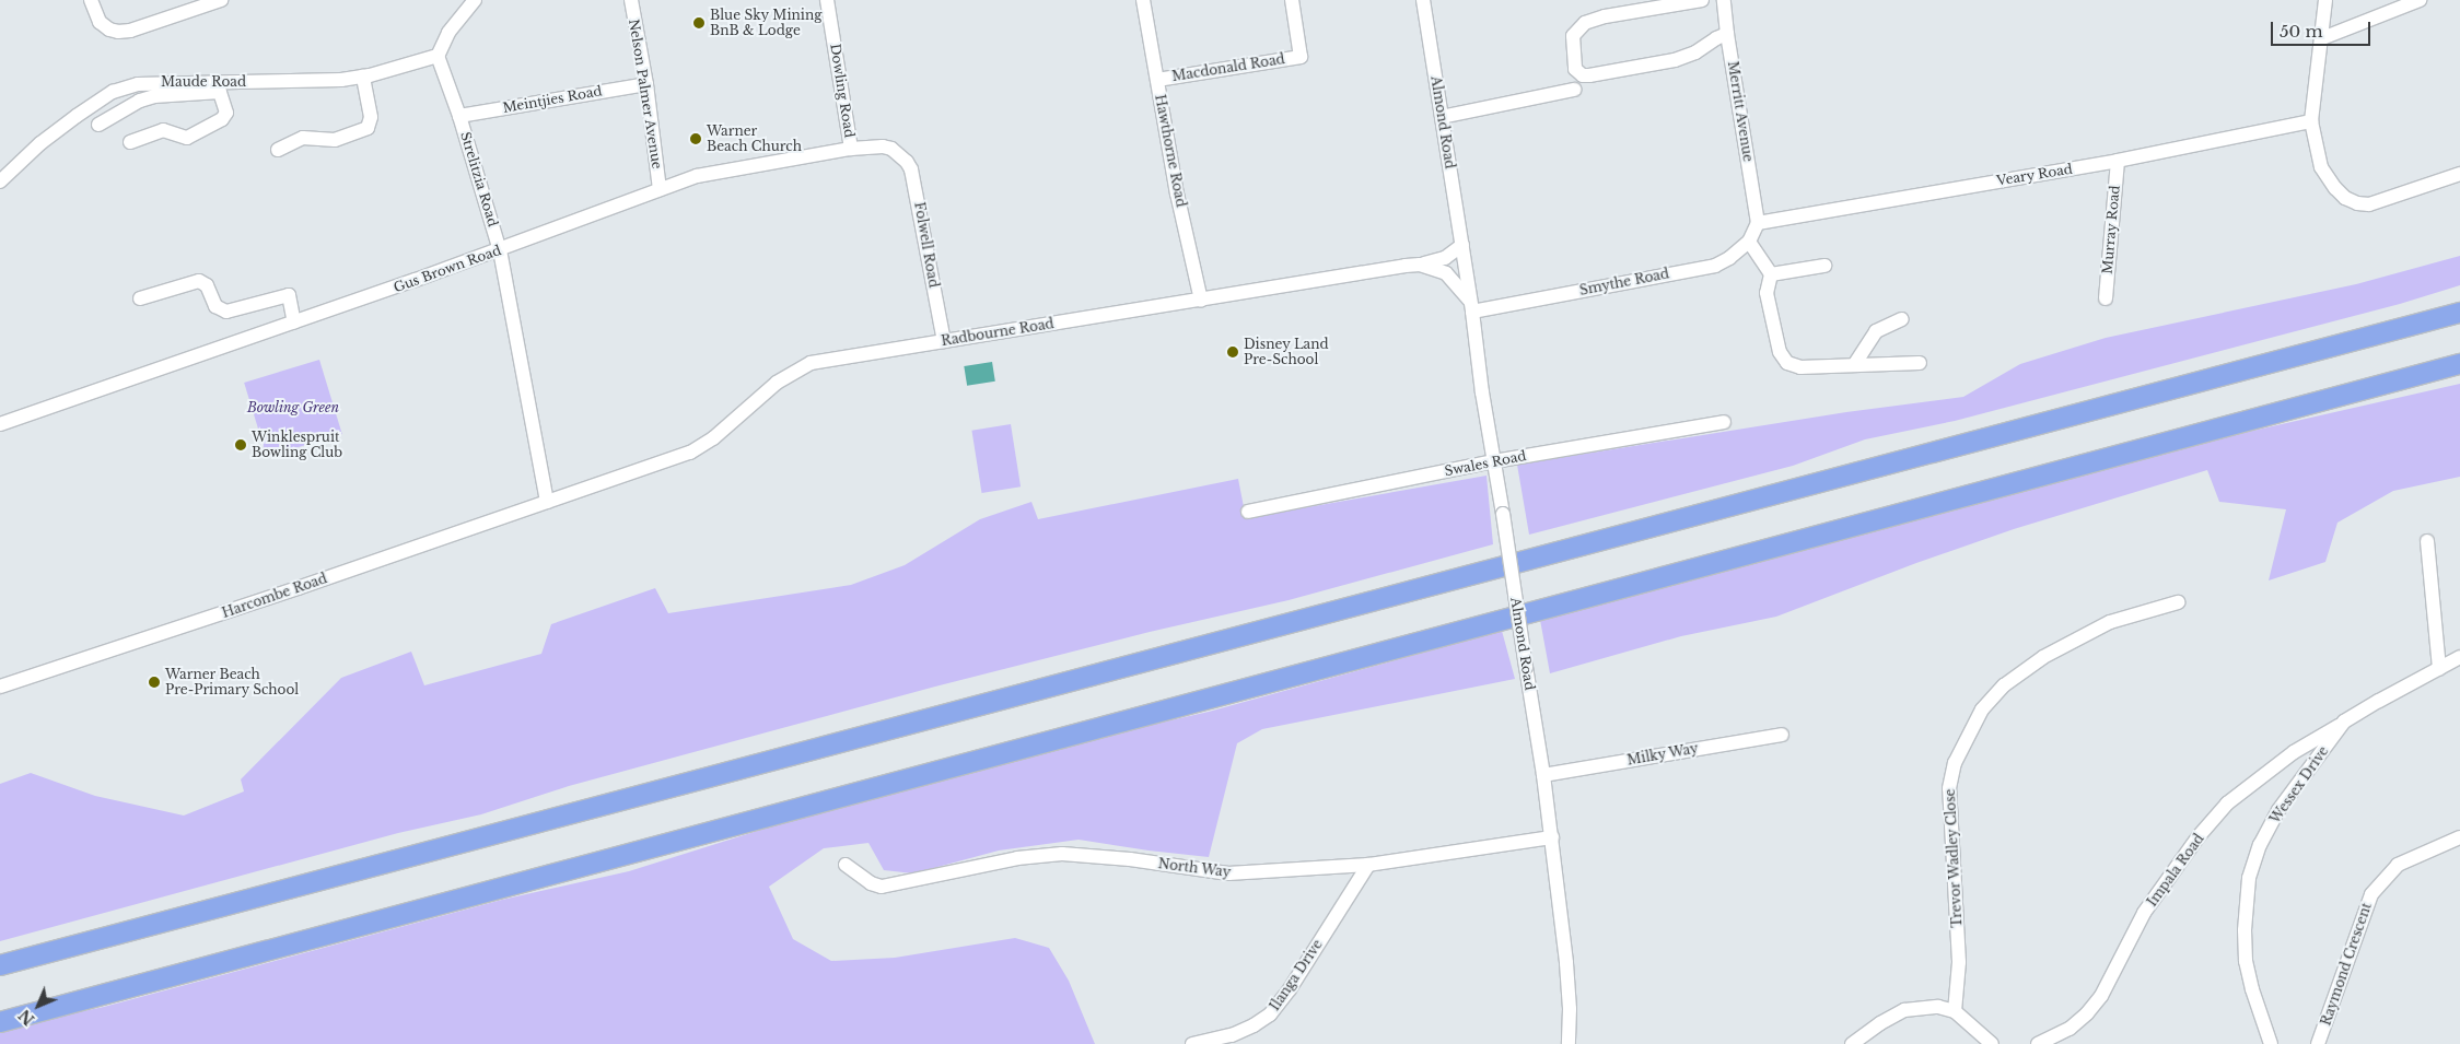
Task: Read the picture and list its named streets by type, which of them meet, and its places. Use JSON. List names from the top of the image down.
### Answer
{
  "streets": {
    "street": [
      "Macdonald Road",
      "Maude Road",
      "Dowling Road",
      "Nelson Palmer Avenue",
      "Meintjies Road",
      "Merritt Avenue",
      "Almond Road",
      "Hawthorne Road",
      "Veary Road",
      "Strelitzia Road",
      "Murray Road",
      "Folwell Road",
      "Gus Brown Road",
      "Smythe Road",
      "Radbourne Road",
      "Swales Road",
      "Harcombe Road",
      "Milky Way",
      "Wessex Drive",
      "Trevor Wadley Close",
      "North Way",
      "Impala Road",
      "Raymond Crescent",
      "Ilanga Drive"
    ]
  },
  "crossings": [
    ["Macdonald Road", "Hawthorne Road"],
    ["Maude Road", "Strelitzia Road"],
    ["Dowling Road", "Gus Brown Road"],
    ["Nelson Palmer Avenue", "Meintjies Road"],
    ["Nelson Palmer Avenue", "Gus Brown Road"],
    ["Meintjies Road", "Strelitzia Road"],
    ["Merritt Avenue", "Veary Road"],
    ["Merritt Avenue", "Smythe Road"],
    ["Almond Road", "Smythe Road"],
    ["Almond Road", "Radbourne Road"],
    ["Almond Road", "Swales Road"],
    ["Almond Road", "Milky Way"],
    ["Almond Road", "North Way"],
    ["Hawthorne Road", "Radbourne Road"],
    ["Veary Road", "Murray Road"],
    ["Veary Road", "Smythe Road"],
    ["Strelitzia Road", "Gus Brown Road"],
    ["Strelitzia Road", "Radbourne Road"],
    ["Strelitzia Road", "Harcombe Road"],
    ["Folwell Road", "Gus Brown Road"],
    ["Folwell Road", "Radbourne Road"],
    ["Smythe Road", "Radbourne Road"],
    ["Radbourne Road", "Harcombe Road"],
    ["Wessex Drive", "Impala Road"],
    ["North Way", "Ilanga Drive"]
  ],
  "parks": ["Bowling Green"],
  "places": [
    "Blue Sky Mining BnB & Lodge",
    "Warner Beach Church",
    "Disney Land Pre-School",
    "Winklespruit Bowling Club",
    "Warner Beach Pre-Primary School"
  ],
  "scale_bar": "50 m",
  "north": "bottom left"
}
